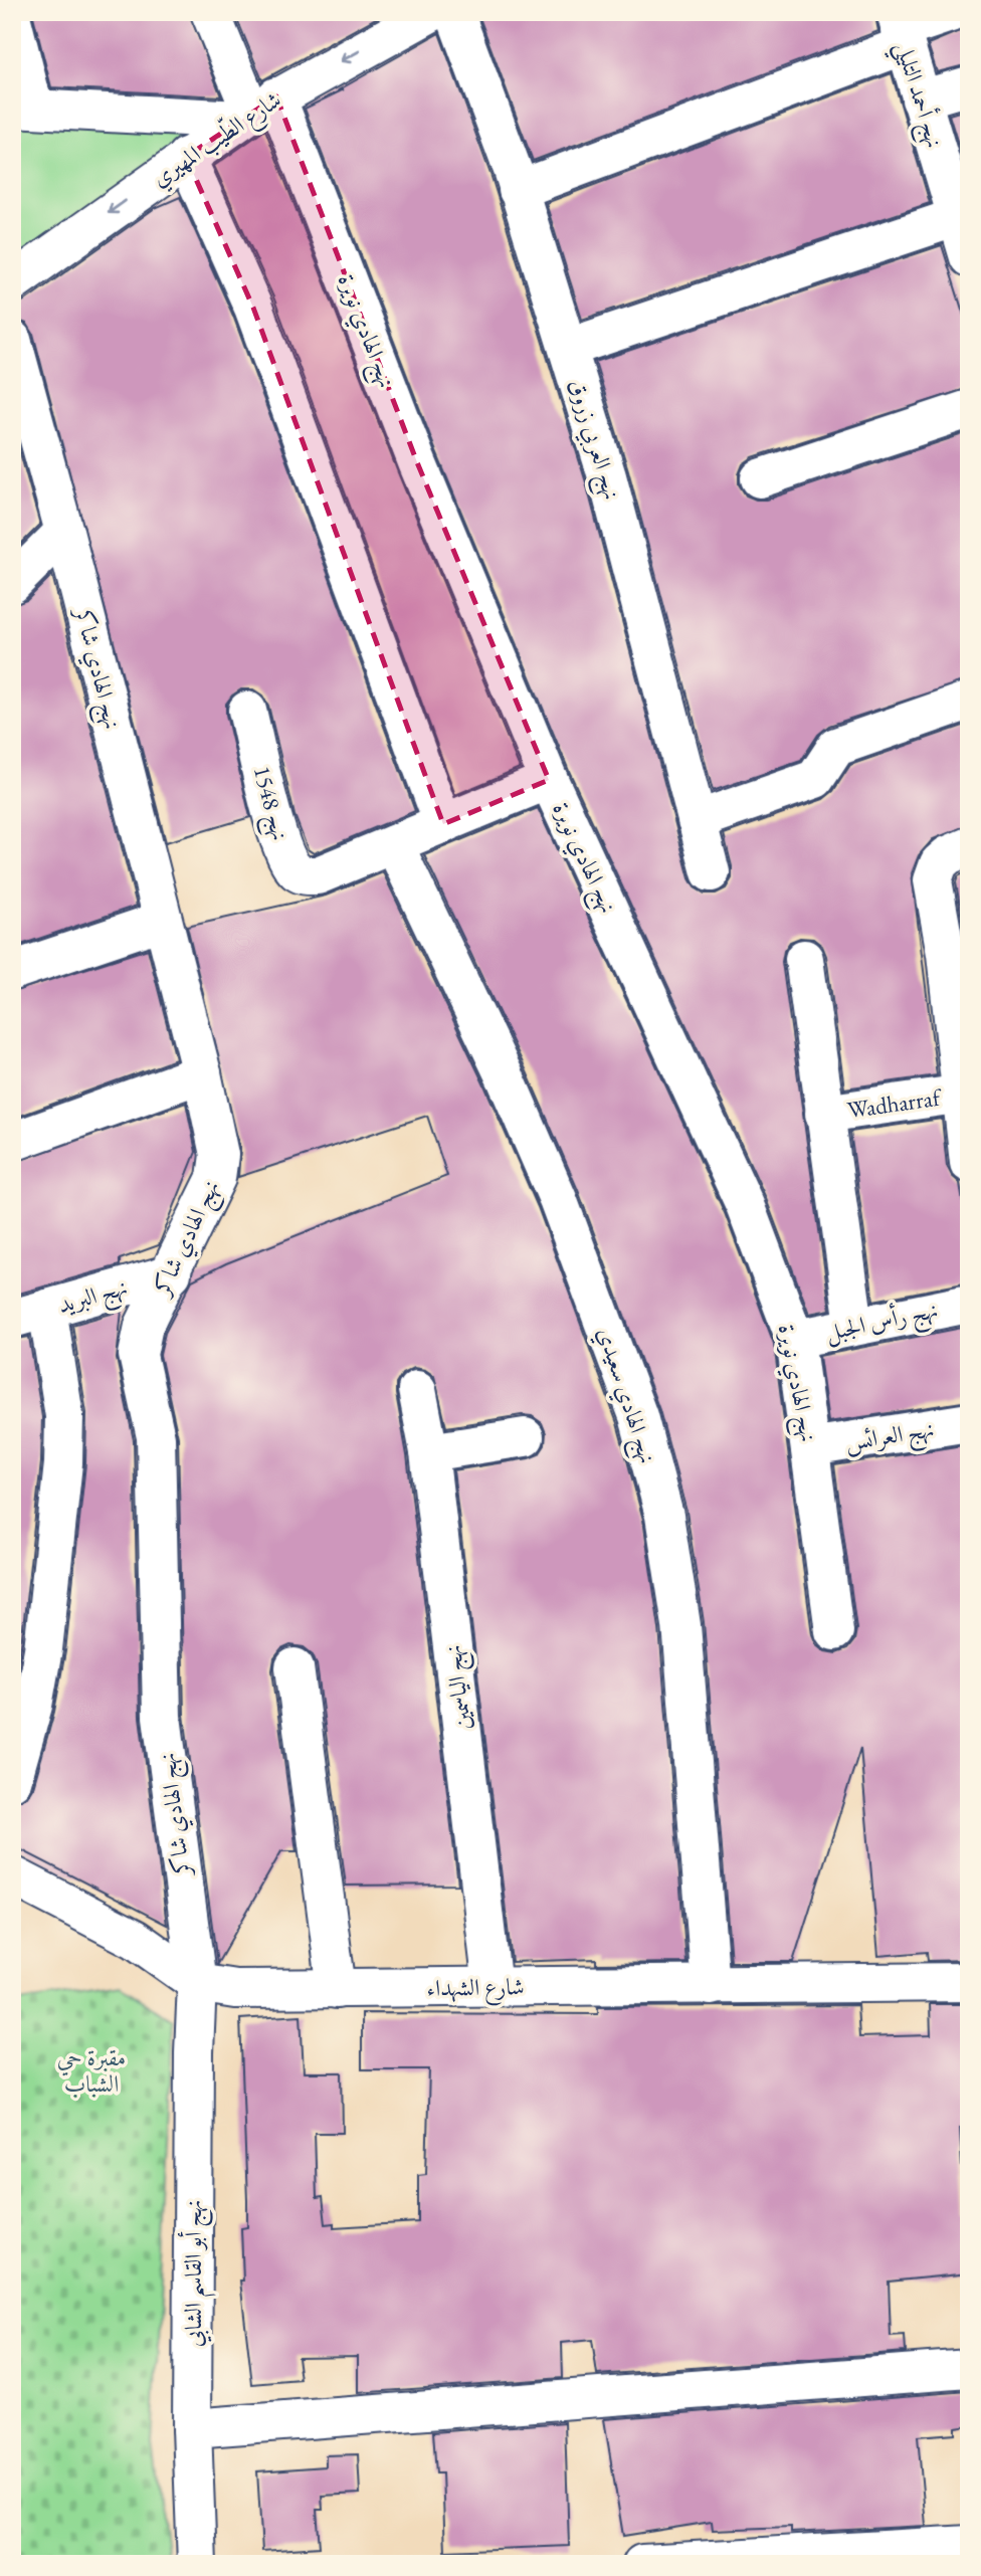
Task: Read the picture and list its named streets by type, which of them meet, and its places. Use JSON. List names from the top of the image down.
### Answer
{
  "streets": {
    "street": [
      "نهج أحمد التليلي",
      "شارع الطّيب المهيري",
      "نهج الهادي نويرة",
      "نهج العربي زروق",
      "نهج الهادي شاكر",
      "نهج 1548",
      "Wadharraf",
      "نهج البريد",
      "نهج رأس الجبل",
      "نهج الهادي سعيدي",
      "نهج العرائس",
      "نهج الياسمين",
      "شارع الشهداء",
      "نهج أبو القاسم الشابي"
    ]
  },
  "crossings": [
    ["شارع الطّيب المهيري", "نهج الهادي نويرة"],
    ["نهج الهادي نويرة", "نهج رأس الجبل"],
    ["نهج الهادي نويرة", "نهج العرائس"],
    ["نهج الهادي شاكر", "نهج البريد"],
    ["نهج الهادي شاكر", "شارع الشهداء"],
    ["نهج الهادي شاكر", "نهج أبو القاسم الشابي"],
    ["نهج 1548", "نهج الهادي سعيدي"],
    ["نهج الهادي سعيدي", "شارع الشهداء"],
    ["نهج الياسمين", "شارع الشهداء"],
    ["شارع الشهداء", "نهج أبو القاسم الشابي"]
  ],
  "one_way": ["شارع الطّيب المهيري"],
  "parks": ["مقبرة حي الشباب"]
}
